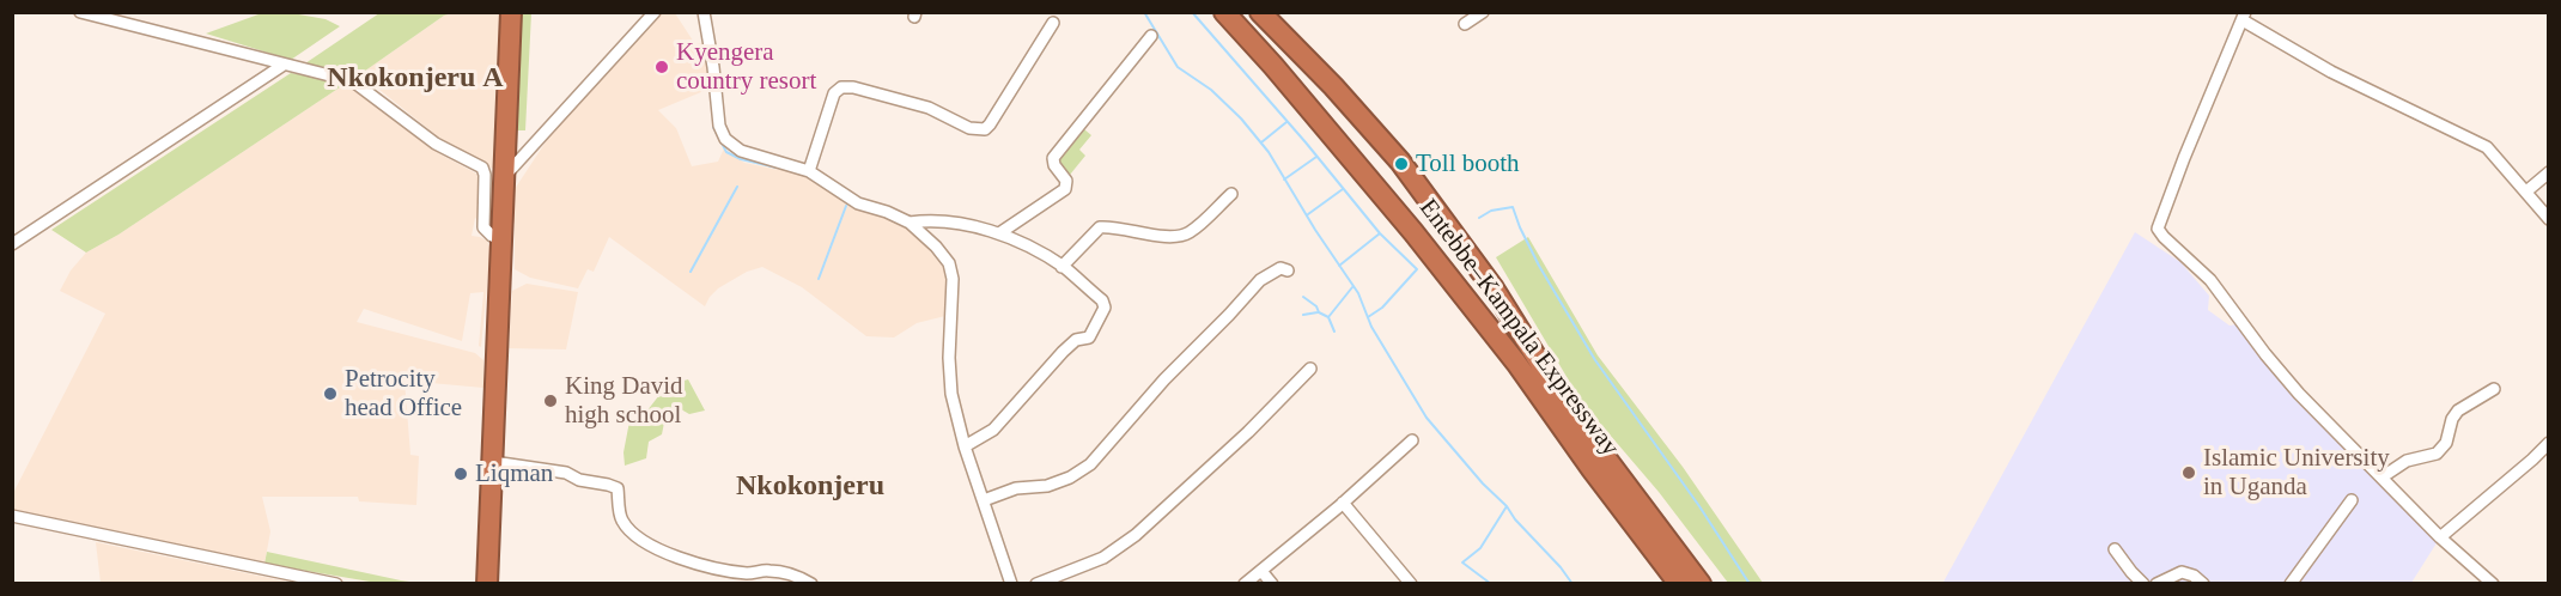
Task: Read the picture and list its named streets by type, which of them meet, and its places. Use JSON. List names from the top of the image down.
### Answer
{
  "streets": {
    "highway": ["Entebbe–Kampala Expressway"]
  },
  "districts": ["Nkokonjeru A", "Nkokonjeru"],
  "places": [
    "Kyengera country resort",
    "Toll booth",
    "Petrocity head Office",
    "King David high school",
    "Islamic University in Uganda",
    "Liqman"
  ]
}
